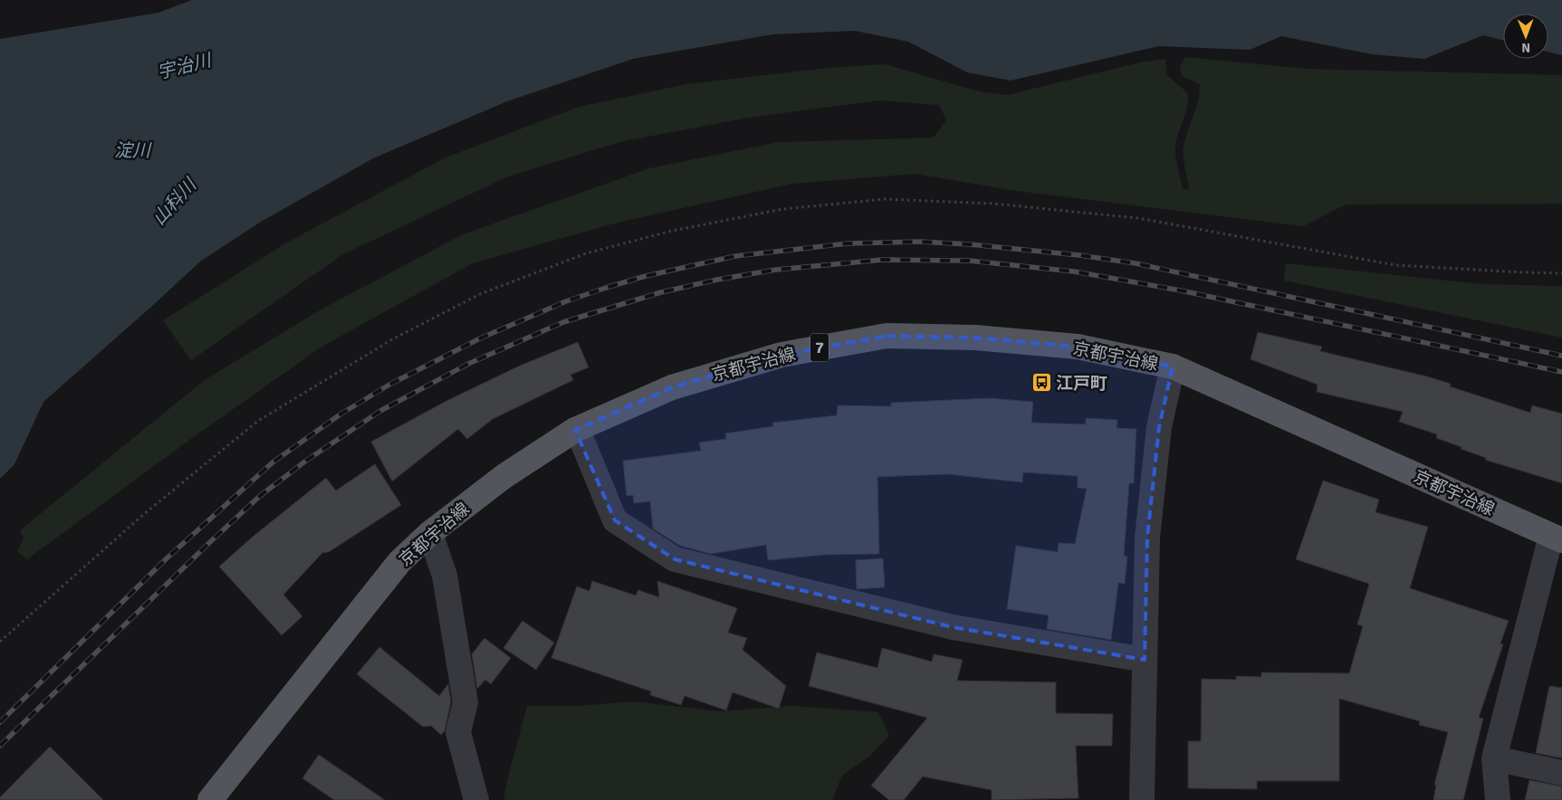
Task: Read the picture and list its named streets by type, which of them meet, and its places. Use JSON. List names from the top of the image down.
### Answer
{
  "streets": {
    "main road": ["7", "京都宇治線"]
  },
  "water": ["宇治川", "淀川", "山科川"],
  "places": {
    "bus stop": ["江戸町"]
  },
  "north": "bottom"
}
